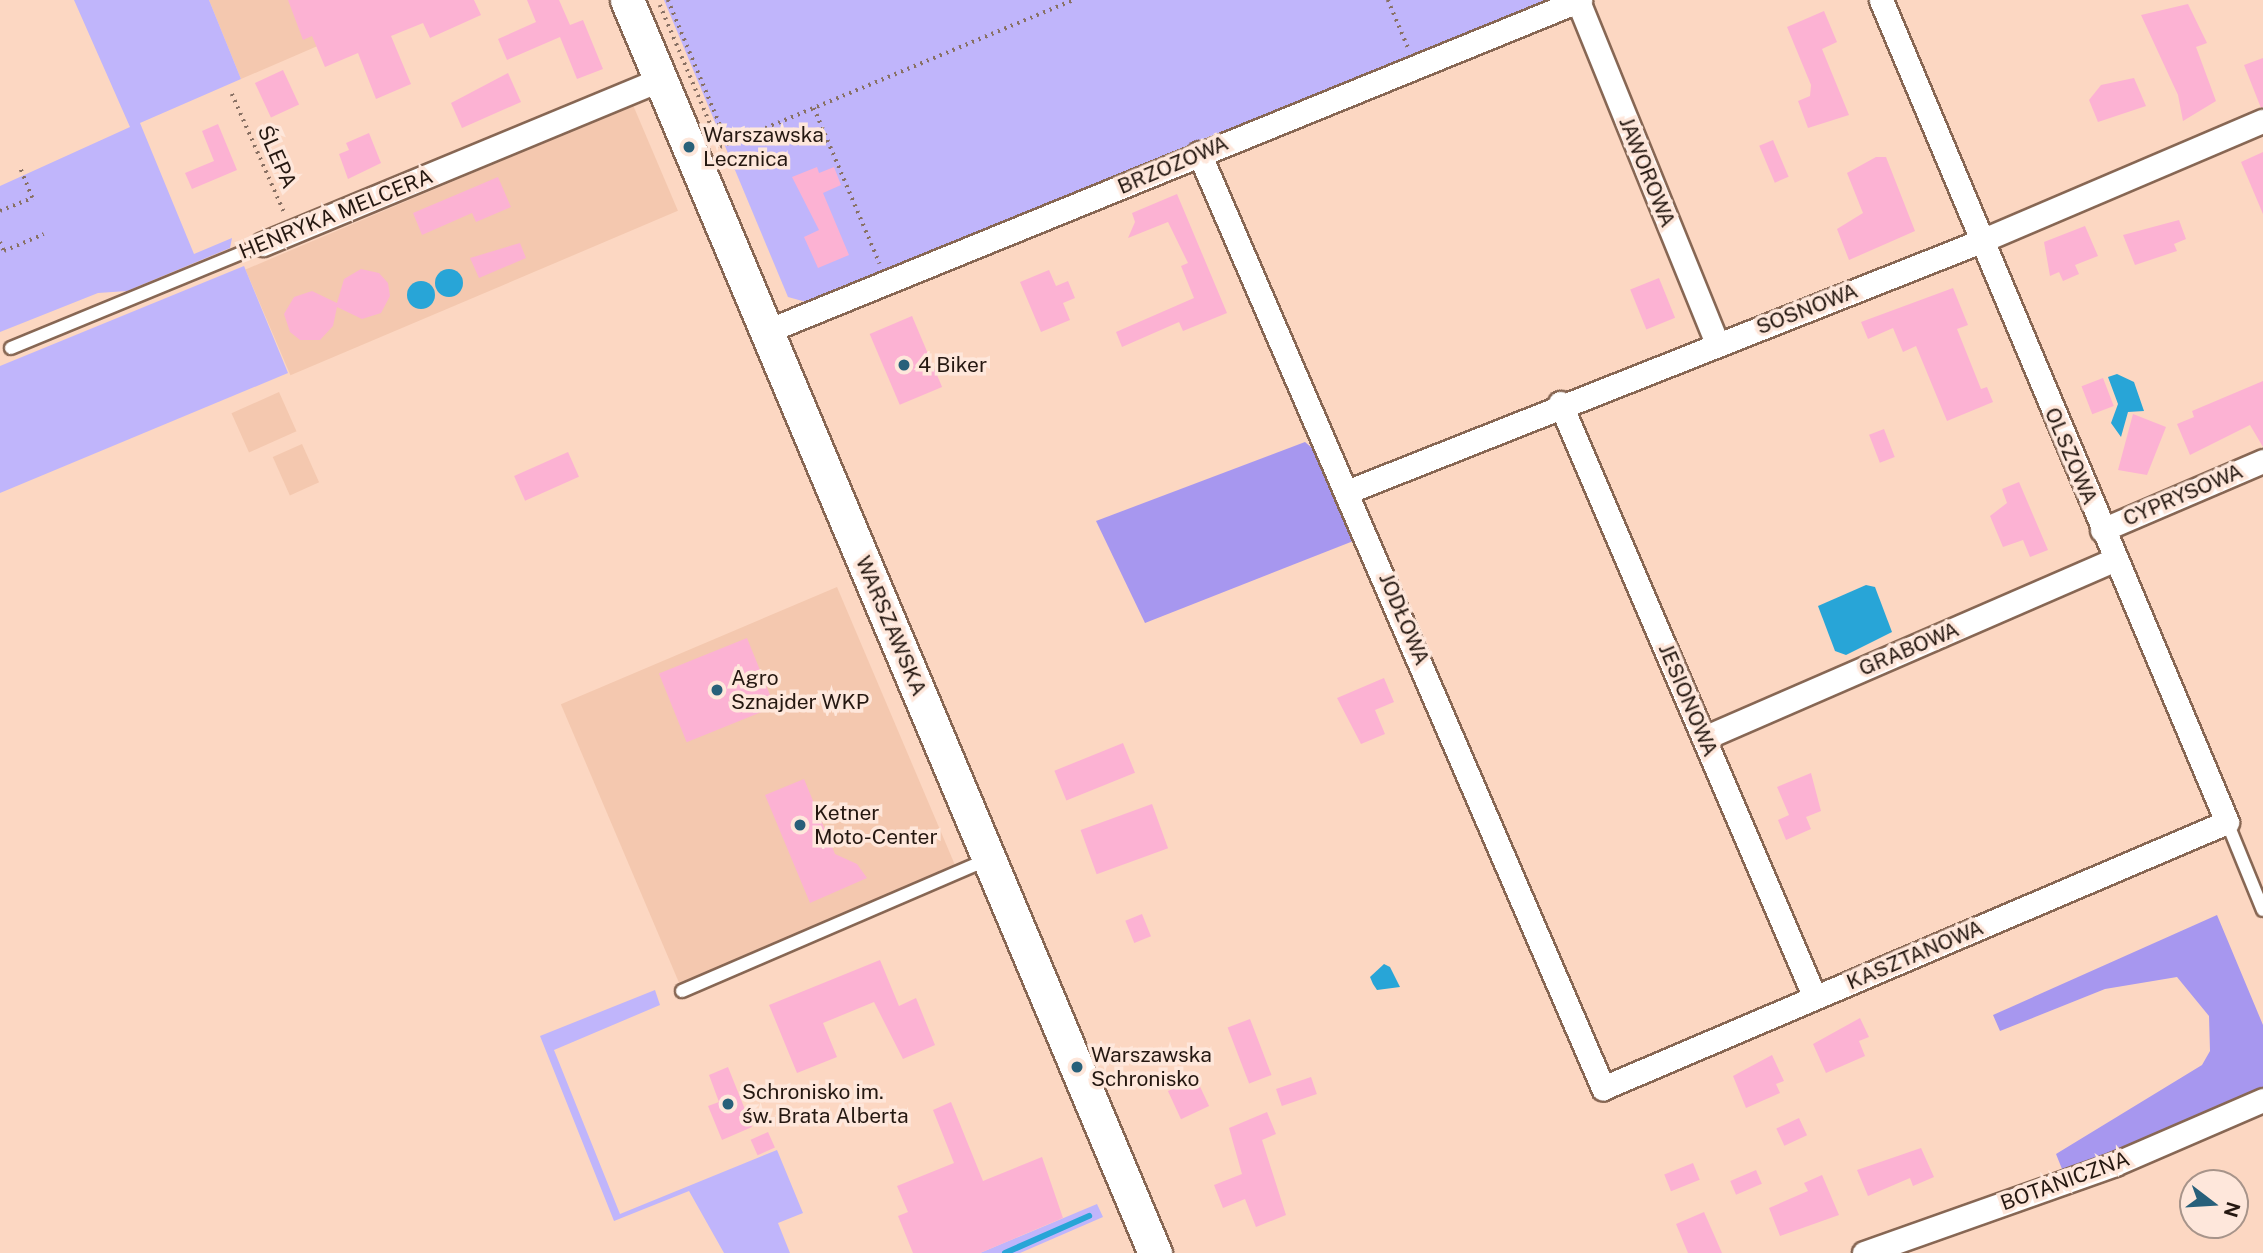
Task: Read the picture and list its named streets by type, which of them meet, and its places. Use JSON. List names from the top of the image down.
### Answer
{
  "streets": {
    "main road": ["WARSZAWSKA"],
    "street": [
      "BRZOZOWA",
      "JAWOROWA",
      "HENRYKA MELCERA",
      "SOSNOWA",
      "OLSZOWA",
      "CYPRYSOWA",
      "JODŁOWA",
      "GRABOWA",
      "JESIONOWA",
      "KASZTANOWA",
      "BOTANICZNA"
    ],
    "path": ["ŚLEPA"]
  },
  "crossings": [
    ["ŚLEPA", "HENRYKA MELCERA"],
    ["BRZOZOWA", "JAWOROWA"],
    ["BRZOZOWA", "JODŁOWA"],
    ["BRZOZOWA", "WARSZAWSKA"],
    ["JAWOROWA", "SOSNOWA"],
    ["HENRYKA MELCERA", "WARSZAWSKA"],
    ["SOSNOWA", "OLSZOWA"],
    ["SOSNOWA", "JODŁOWA"],
    ["SOSNOWA", "JESIONOWA"],
    ["OLSZOWA", "CYPRYSOWA"],
    ["OLSZOWA", "GRABOWA"],
    ["OLSZOWA", "KASZTANOWA"],
    ["JODŁOWA", "KASZTANOWA"],
    ["GRABOWA", "JESIONOWA"],
    ["JESIONOWA", "KASZTANOWA"]
  ],
  "places": [
    "Warszawska Lecznica",
    "4 Biker",
    "Agro Sznajder WKP",
    "Ketner Moto-Center",
    "Warszawska Schronisko",
    "Schronisko im. św. Brata Alberta"
  ],
  "north": "right"
}
